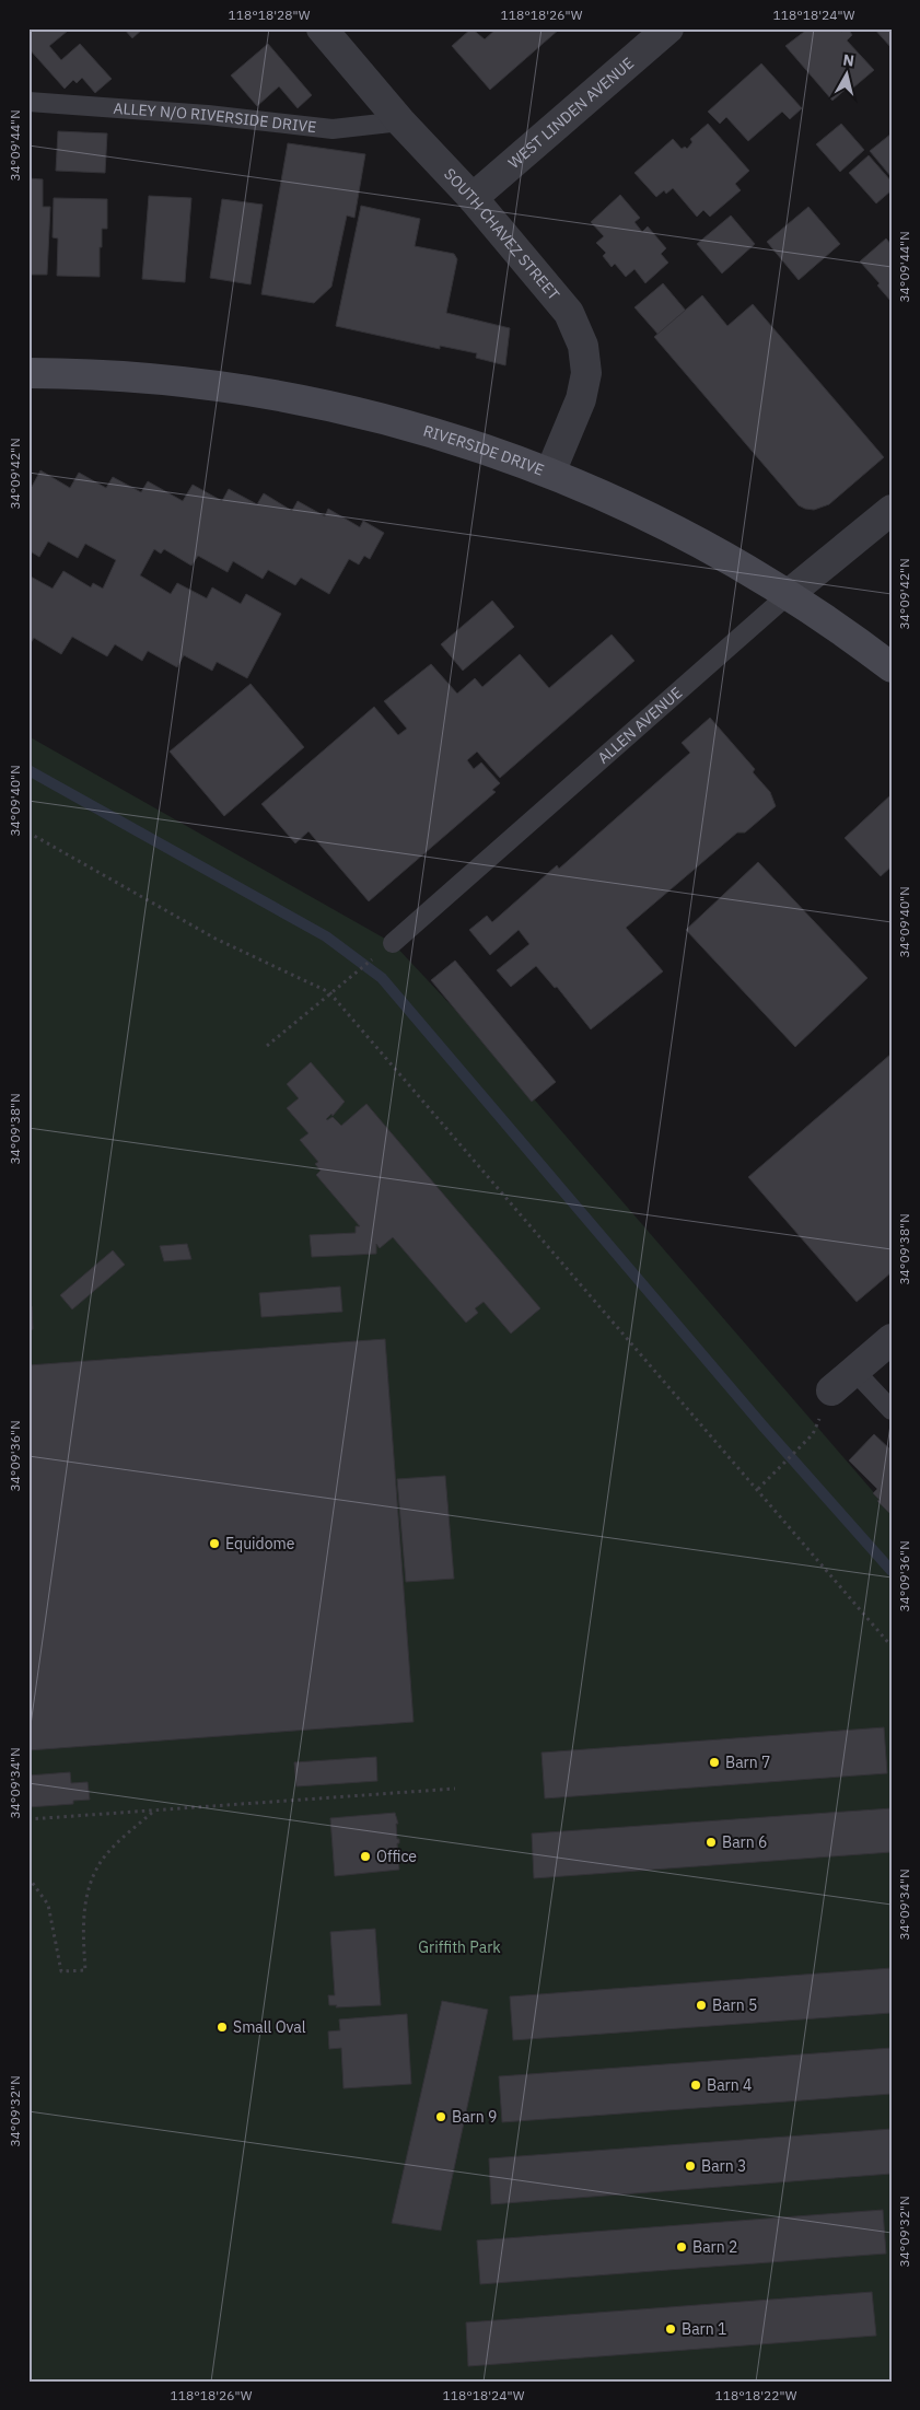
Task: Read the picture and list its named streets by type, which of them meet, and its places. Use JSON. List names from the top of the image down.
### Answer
{
  "streets": {
    "main road": ["RIVERSIDE DRIVE"],
    "street": ["WEST LINDEN AVENUE", "SOUTH CHAVEZ STREET", "ALLEN AVENUE"],
    "lane": ["ALLEY N/O RIVERSIDE DRIVE"]
  },
  "crossings": [
    ["WEST LINDEN AVENUE", "SOUTH CHAVEZ STREET"],
    ["ALLEY N/O RIVERSIDE DRIVE", "SOUTH CHAVEZ STREET"],
    ["SOUTH CHAVEZ STREET", "RIVERSIDE DRIVE"],
    ["RIVERSIDE DRIVE", "ALLEN AVENUE"]
  ],
  "parks": ["Griffith Park"],
  "places": [
    "Equidome",
    "Barn 7",
    "Barn 6",
    "Office",
    "Barn 5",
    "Small Oval",
    "Barn 4",
    "Barn 9",
    "Barn 3",
    "Barn 2",
    "Barn 1"
  ],
  "north": "top",
  "coordinates": [
    "118°18'28\"W",
    "118°18'26\"W",
    "118°18'24\"W",
    "34°09'44\"N",
    "34°09'42\"N",
    "34°09'40\"N",
    "34°09'38\"N",
    "34°09'36\"N",
    "34°09'34\"N",
    "34°09'32\"N",
    "118°18'22\"W"
  ]
}
